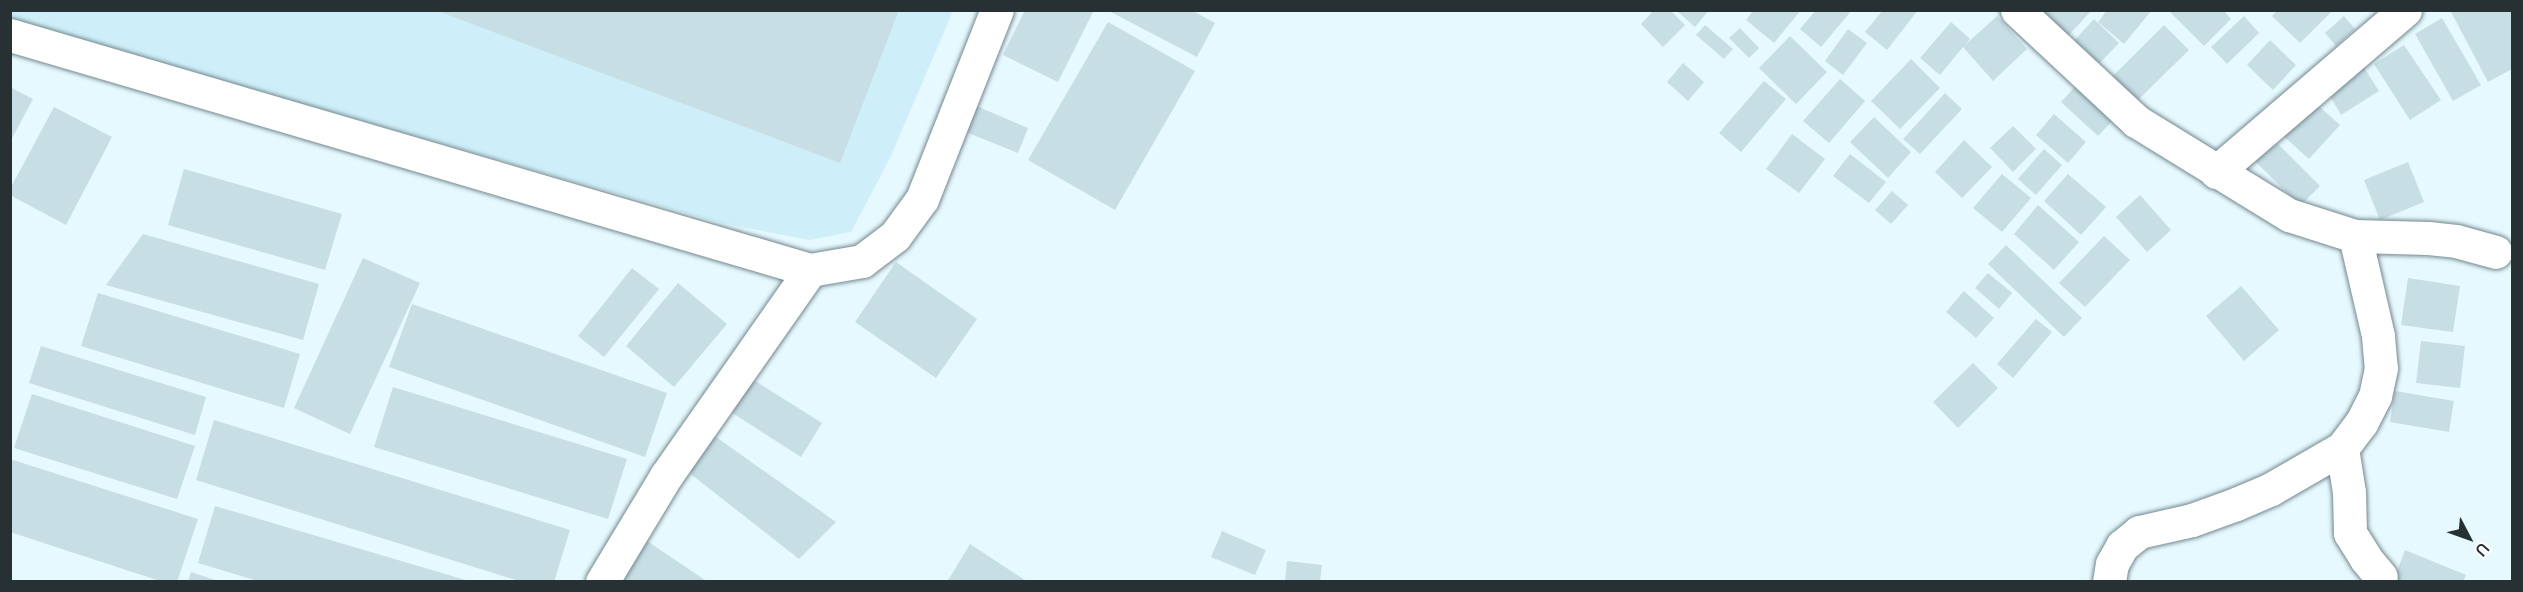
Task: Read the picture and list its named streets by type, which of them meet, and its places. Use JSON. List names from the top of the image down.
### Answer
{
  "north": "bottom right"
}
